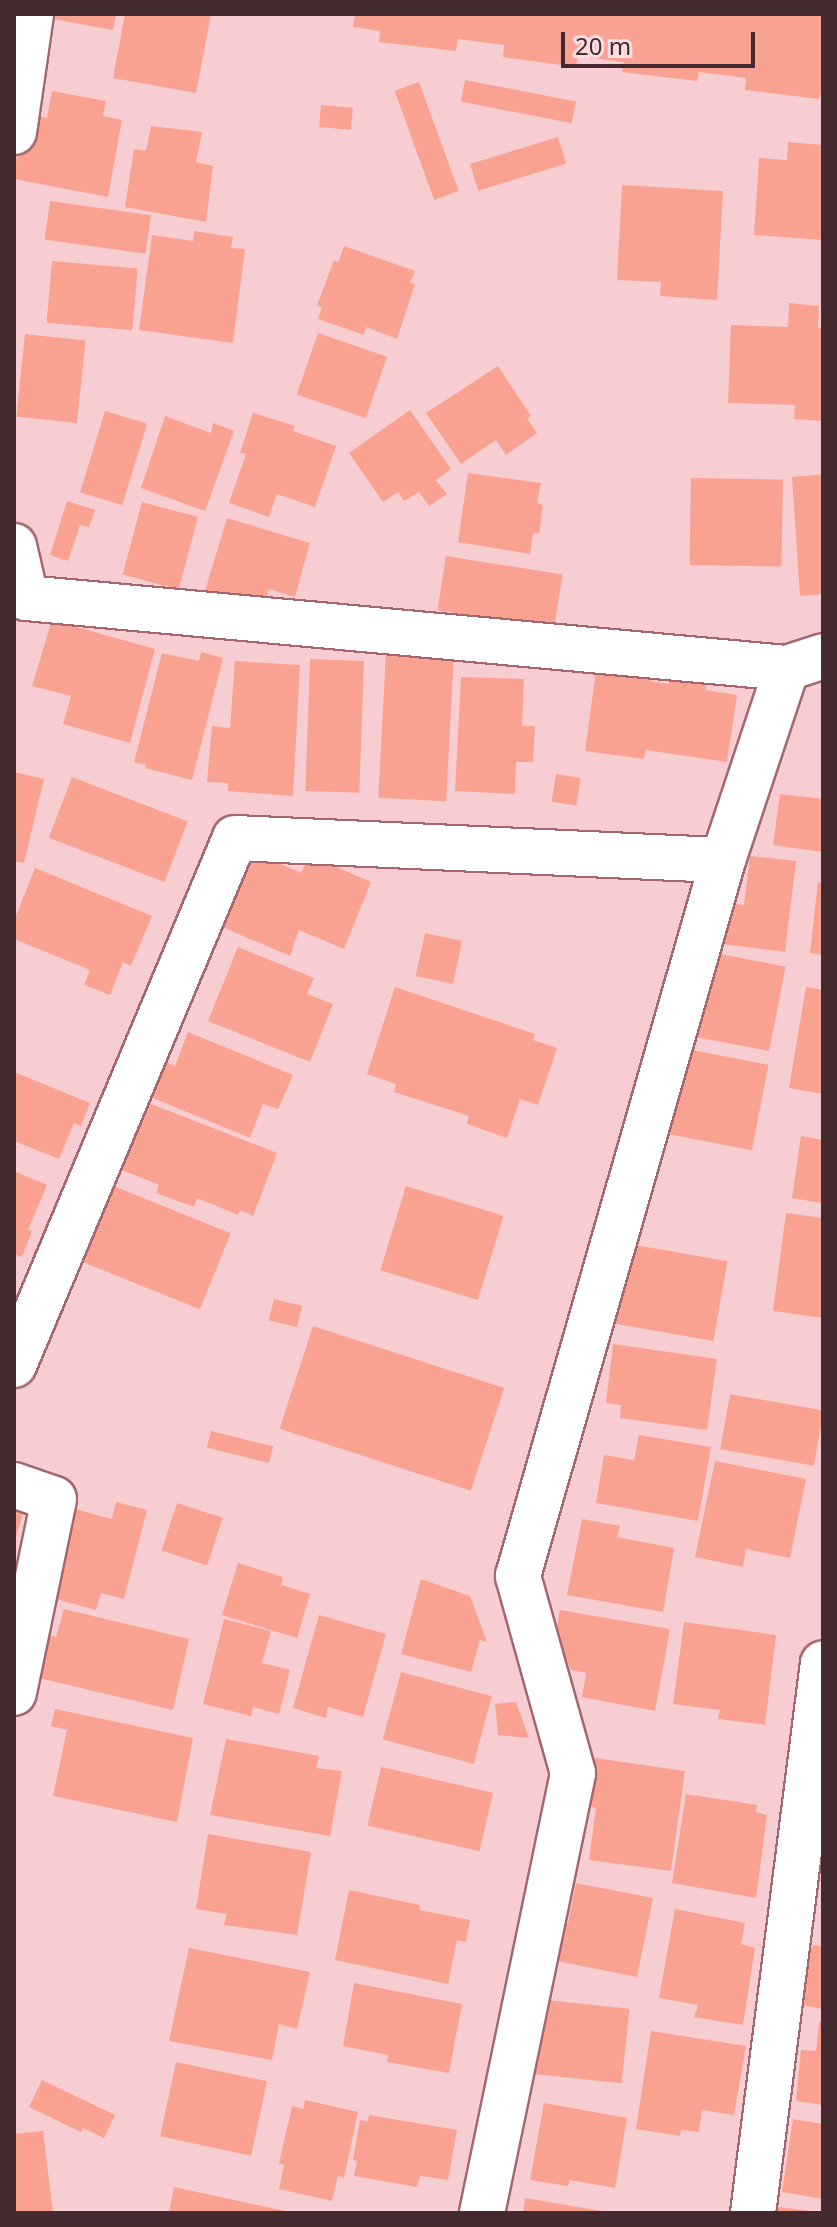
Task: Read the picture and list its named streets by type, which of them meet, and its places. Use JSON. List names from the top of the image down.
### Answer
{
  "scale_bar": "20 m"
}
